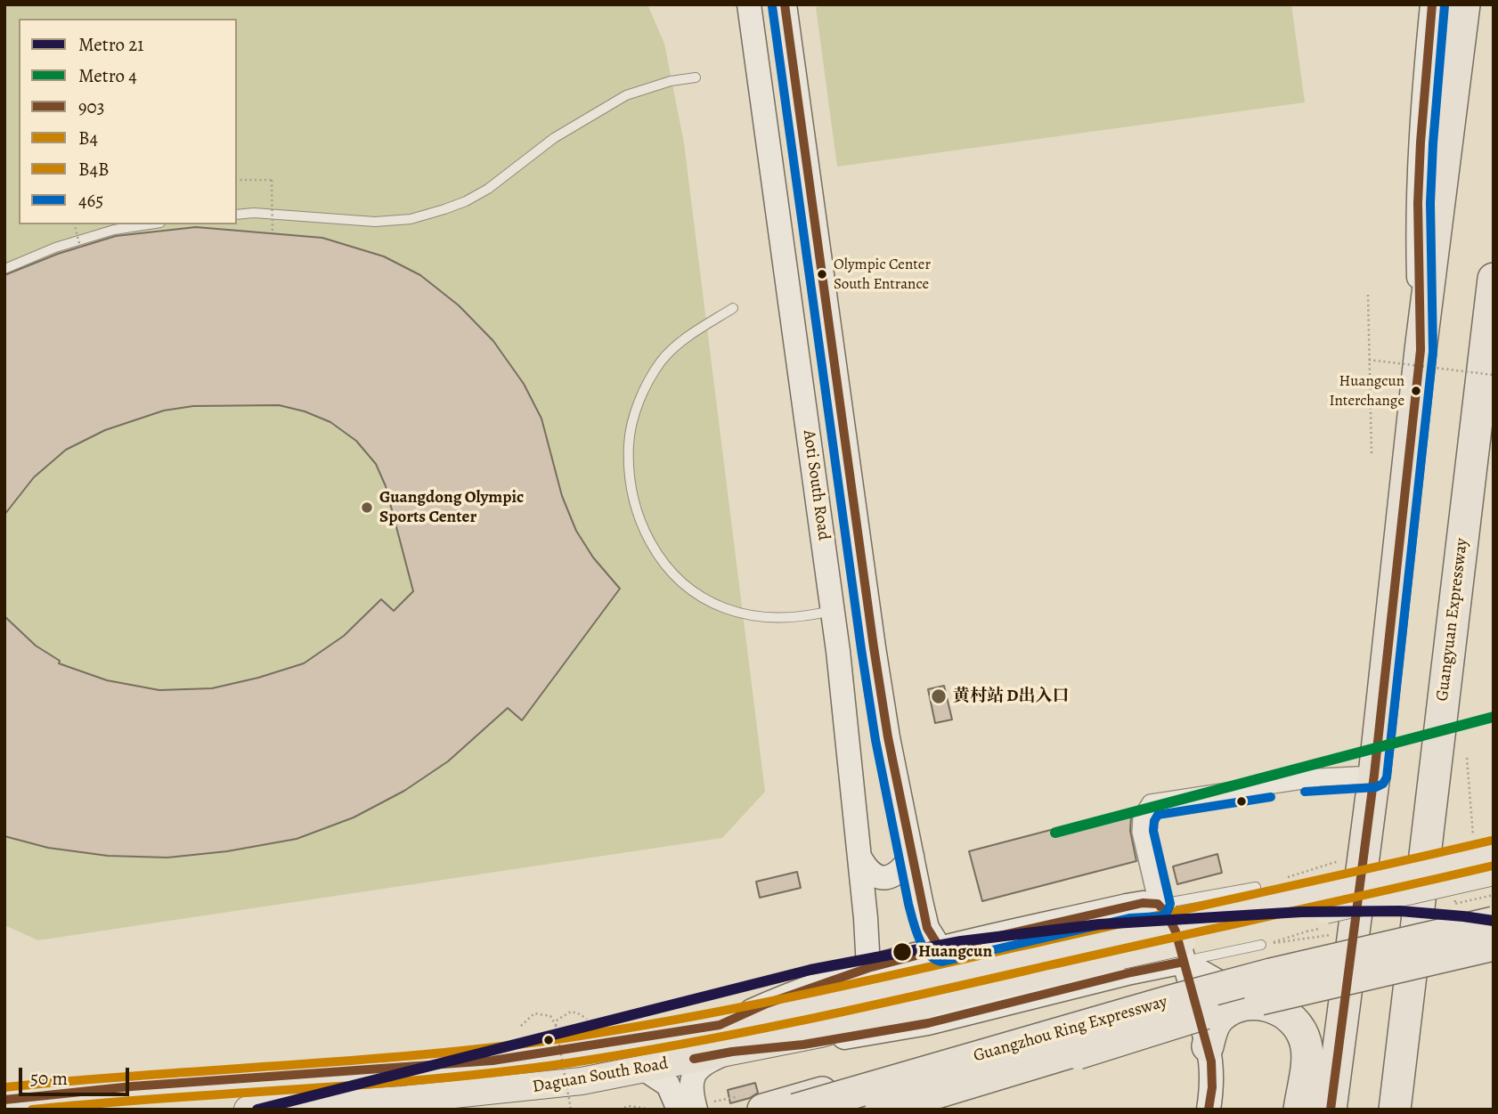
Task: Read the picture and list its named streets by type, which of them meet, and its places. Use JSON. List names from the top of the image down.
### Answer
{
  "streets": {
    "highway": ["Guangyuan Expressway", "Guangzhou Ring Expressway"],
    "main road": ["Daguan South Road"],
    "street": ["Aoti South Road"]
  },
  "places": [
    "Olympic Center South Entrance",
    "Huangcun Interchange",
    "Guangdong Olympic Sports Center",
    "黄村站 D出入口",
    "Huangcun"
  ],
  "lines": [
    "transit line 903",
    "transit line 465",
    "metro line 4",
    "transit line B4B",
    "transit line B4",
    "metro line 21"
  ],
  "legend": [
    "Metro 21",
    "Metro 4",
    "903",
    "B4",
    "B4B",
    "465"
  ],
  "scale_bar": "50 m"
}
